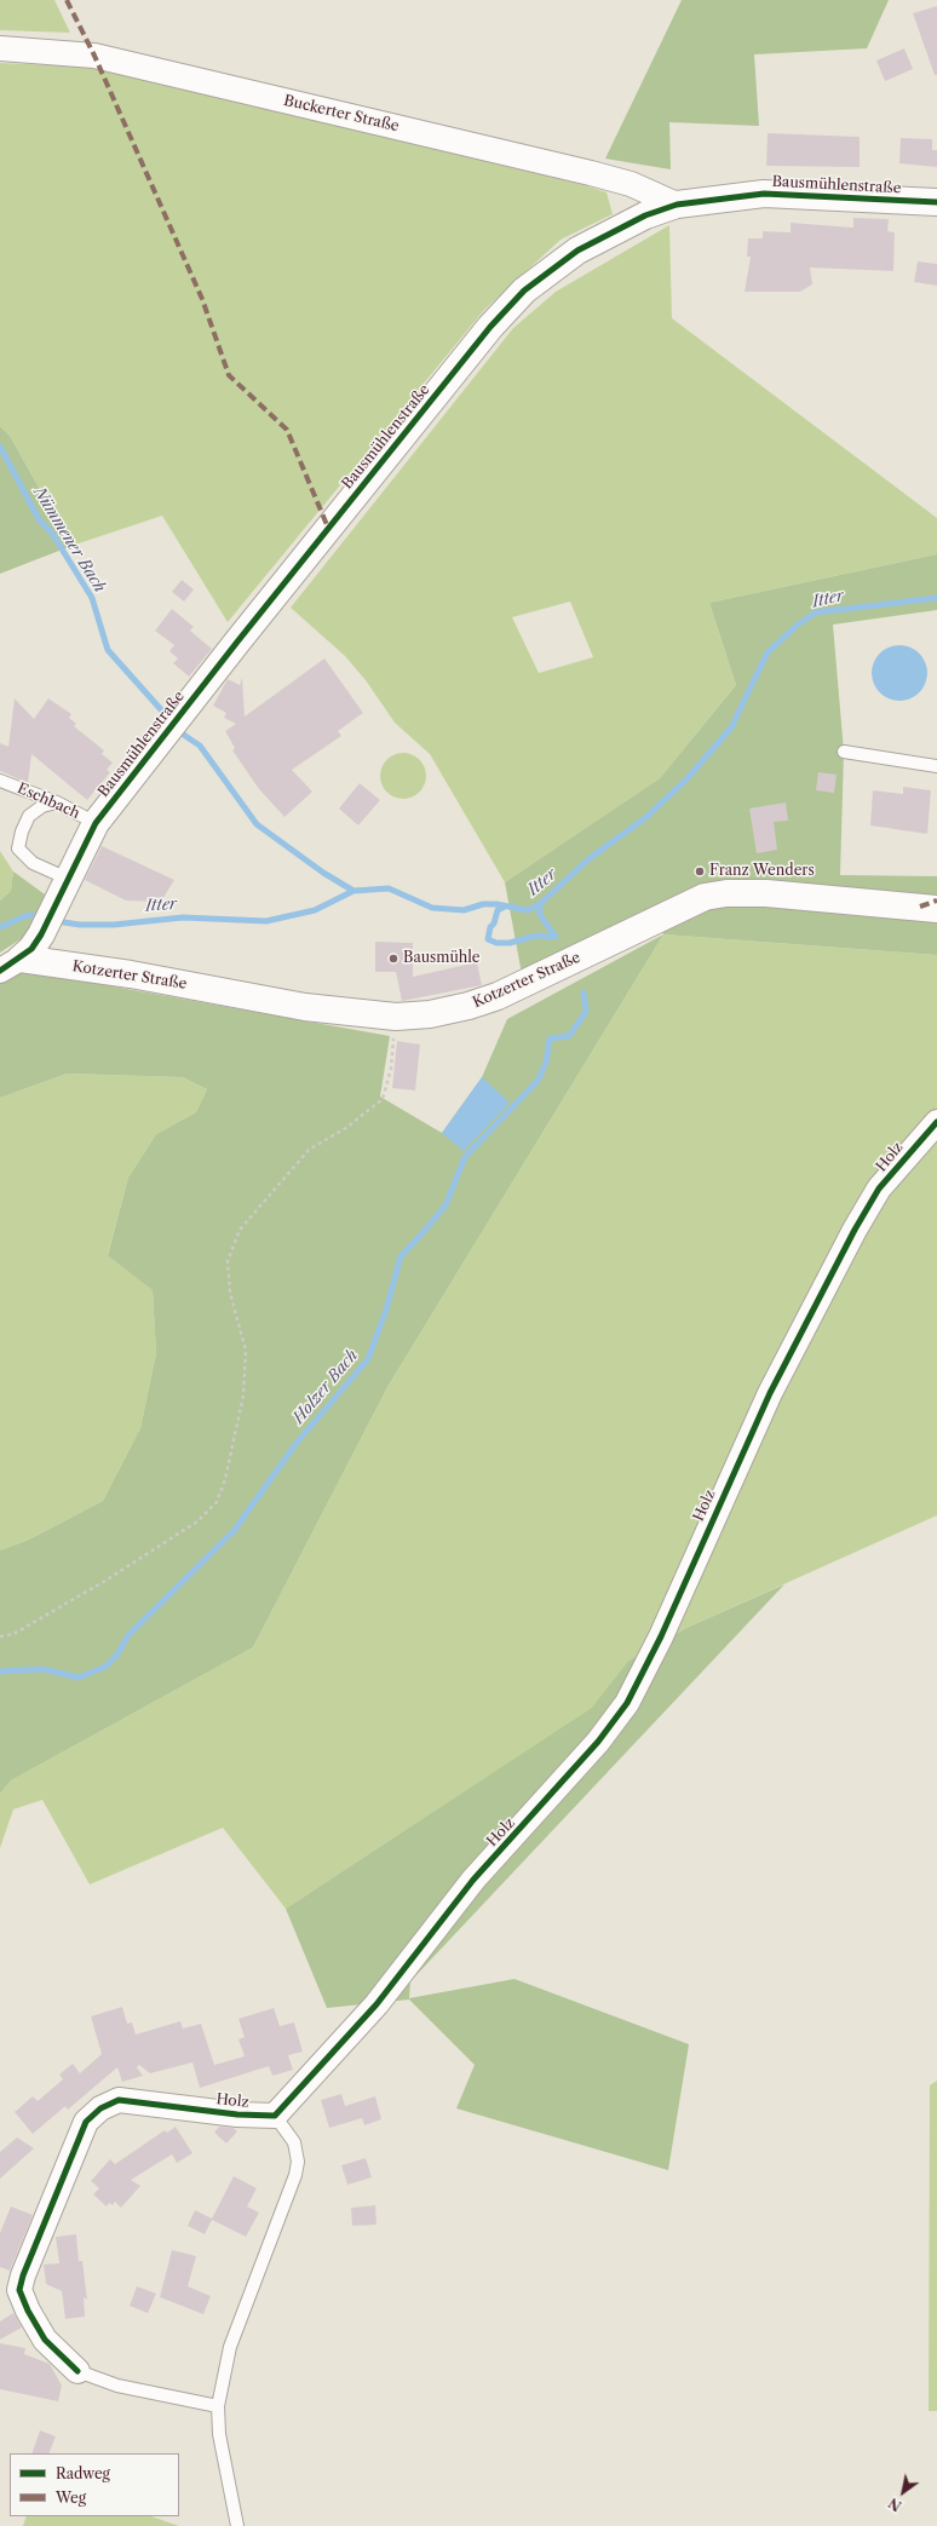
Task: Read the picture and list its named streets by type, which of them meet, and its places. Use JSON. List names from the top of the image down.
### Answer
{
  "streets": {
    "street": [
      "Buckerter Straße",
      "Bausmühlenstraße",
      "Kotzerter Straße",
      "Holz"
    ],
    "lane": ["Eschbach"]
  },
  "crossings": [
    ["Buckerter Straße", "Bausmühlenstraße"],
    ["Bausmühlenstraße", "Eschbach"],
    ["Bausmühlenstraße", "Kotzerter Straße"]
  ],
  "water": ["Nümmener Bach", "Itter", "Holzer Bach"],
  "places": ["Franz Wenders", "Bausmühle"],
  "legend": ["Radweg", "Weg"],
  "north": "bottom left"
}
